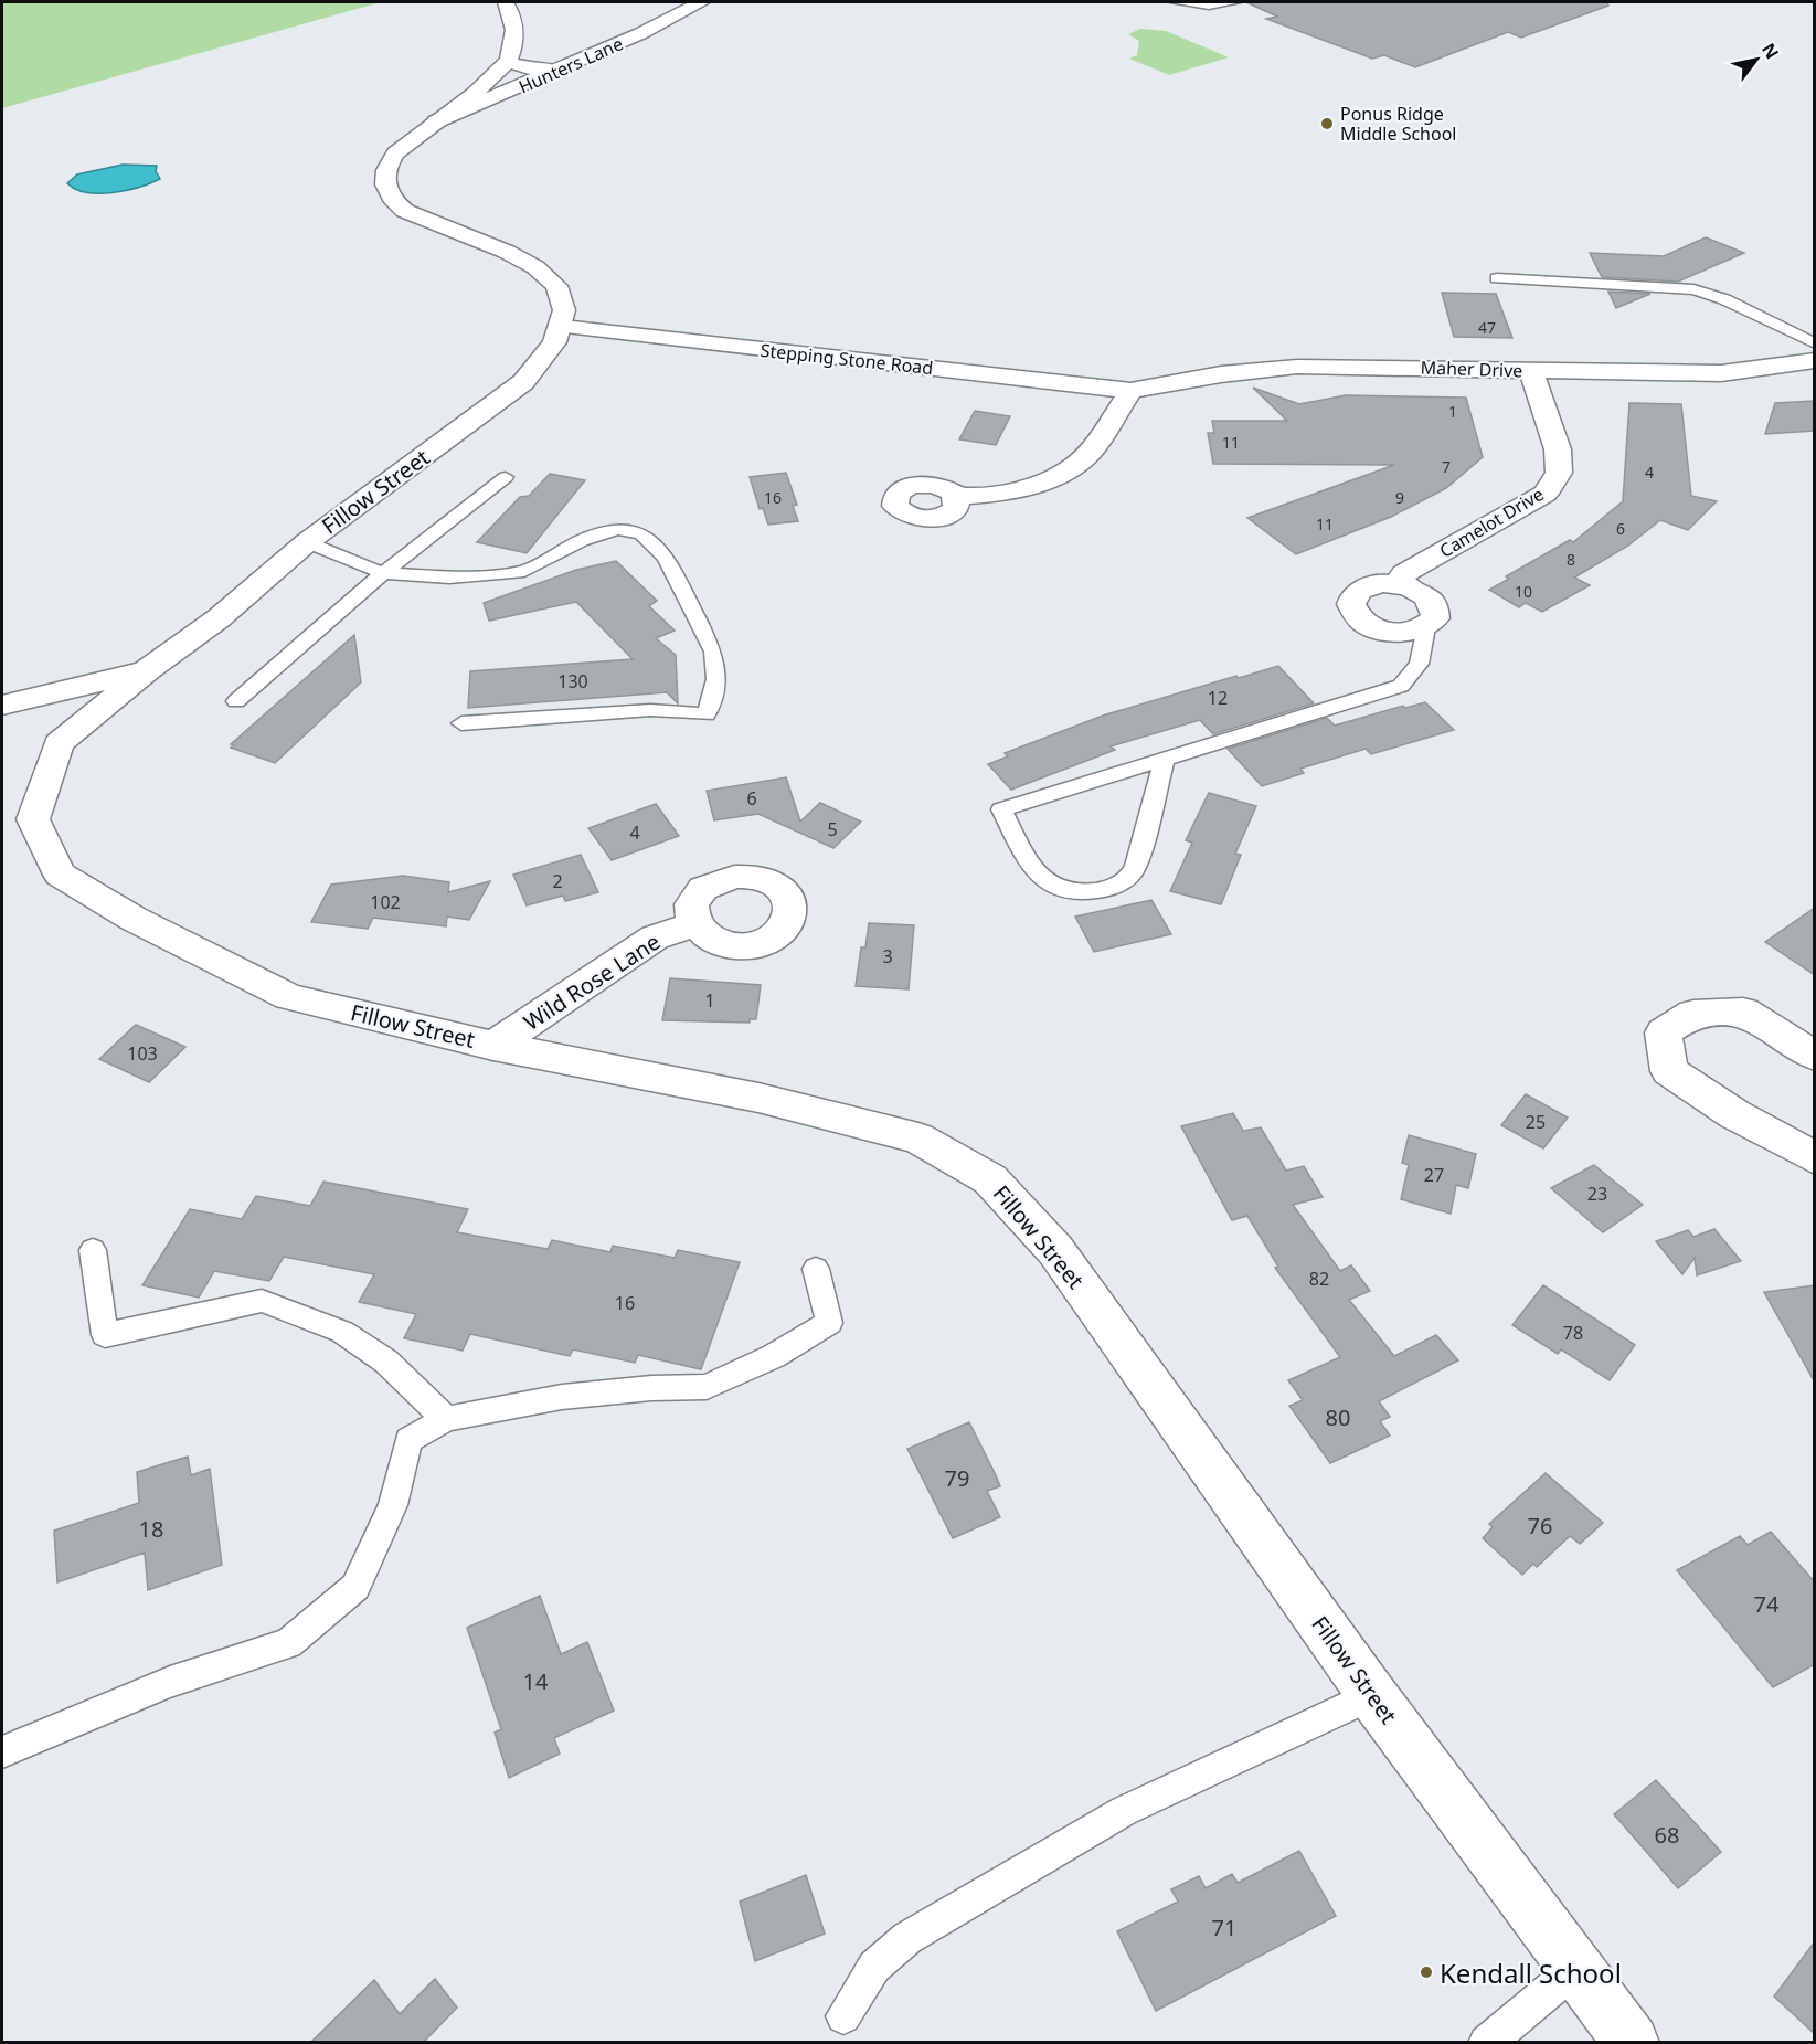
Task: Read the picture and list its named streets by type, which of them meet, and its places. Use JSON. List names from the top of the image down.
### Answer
{
  "streets": {
    "street": [
      "Hunters Lane",
      "Stepping Stone Road",
      "Maher Drive",
      "Fillow Street",
      "Camelot Drive",
      "Wild Rose Lane"
    ]
  },
  "crossings": [
    ["Stepping Stone Road", "Maher Drive"],
    ["Stepping Stone Road", "Fillow Street"],
    ["Maher Drive", "Camelot Drive"],
    ["Fillow Street", "Wild Rose Lane"]
  ],
  "places": ["Ponus Ridge Middle School", "Kendall School"],
  "house_numbers": [
    "47",
    "1",
    "11",
    "7",
    "4",
    "16",
    "9",
    "11",
    "6",
    "8",
    "10",
    "130",
    "12",
    "6",
    "5",
    "4",
    "2",
    "102",
    "3",
    "1",
    "103",
    "25",
    "27",
    "23",
    "82",
    "16",
    "78",
    "80",
    "79",
    "76",
    "18",
    "74",
    "14",
    "68",
    "71"
  ],
  "north": "top right"
}
